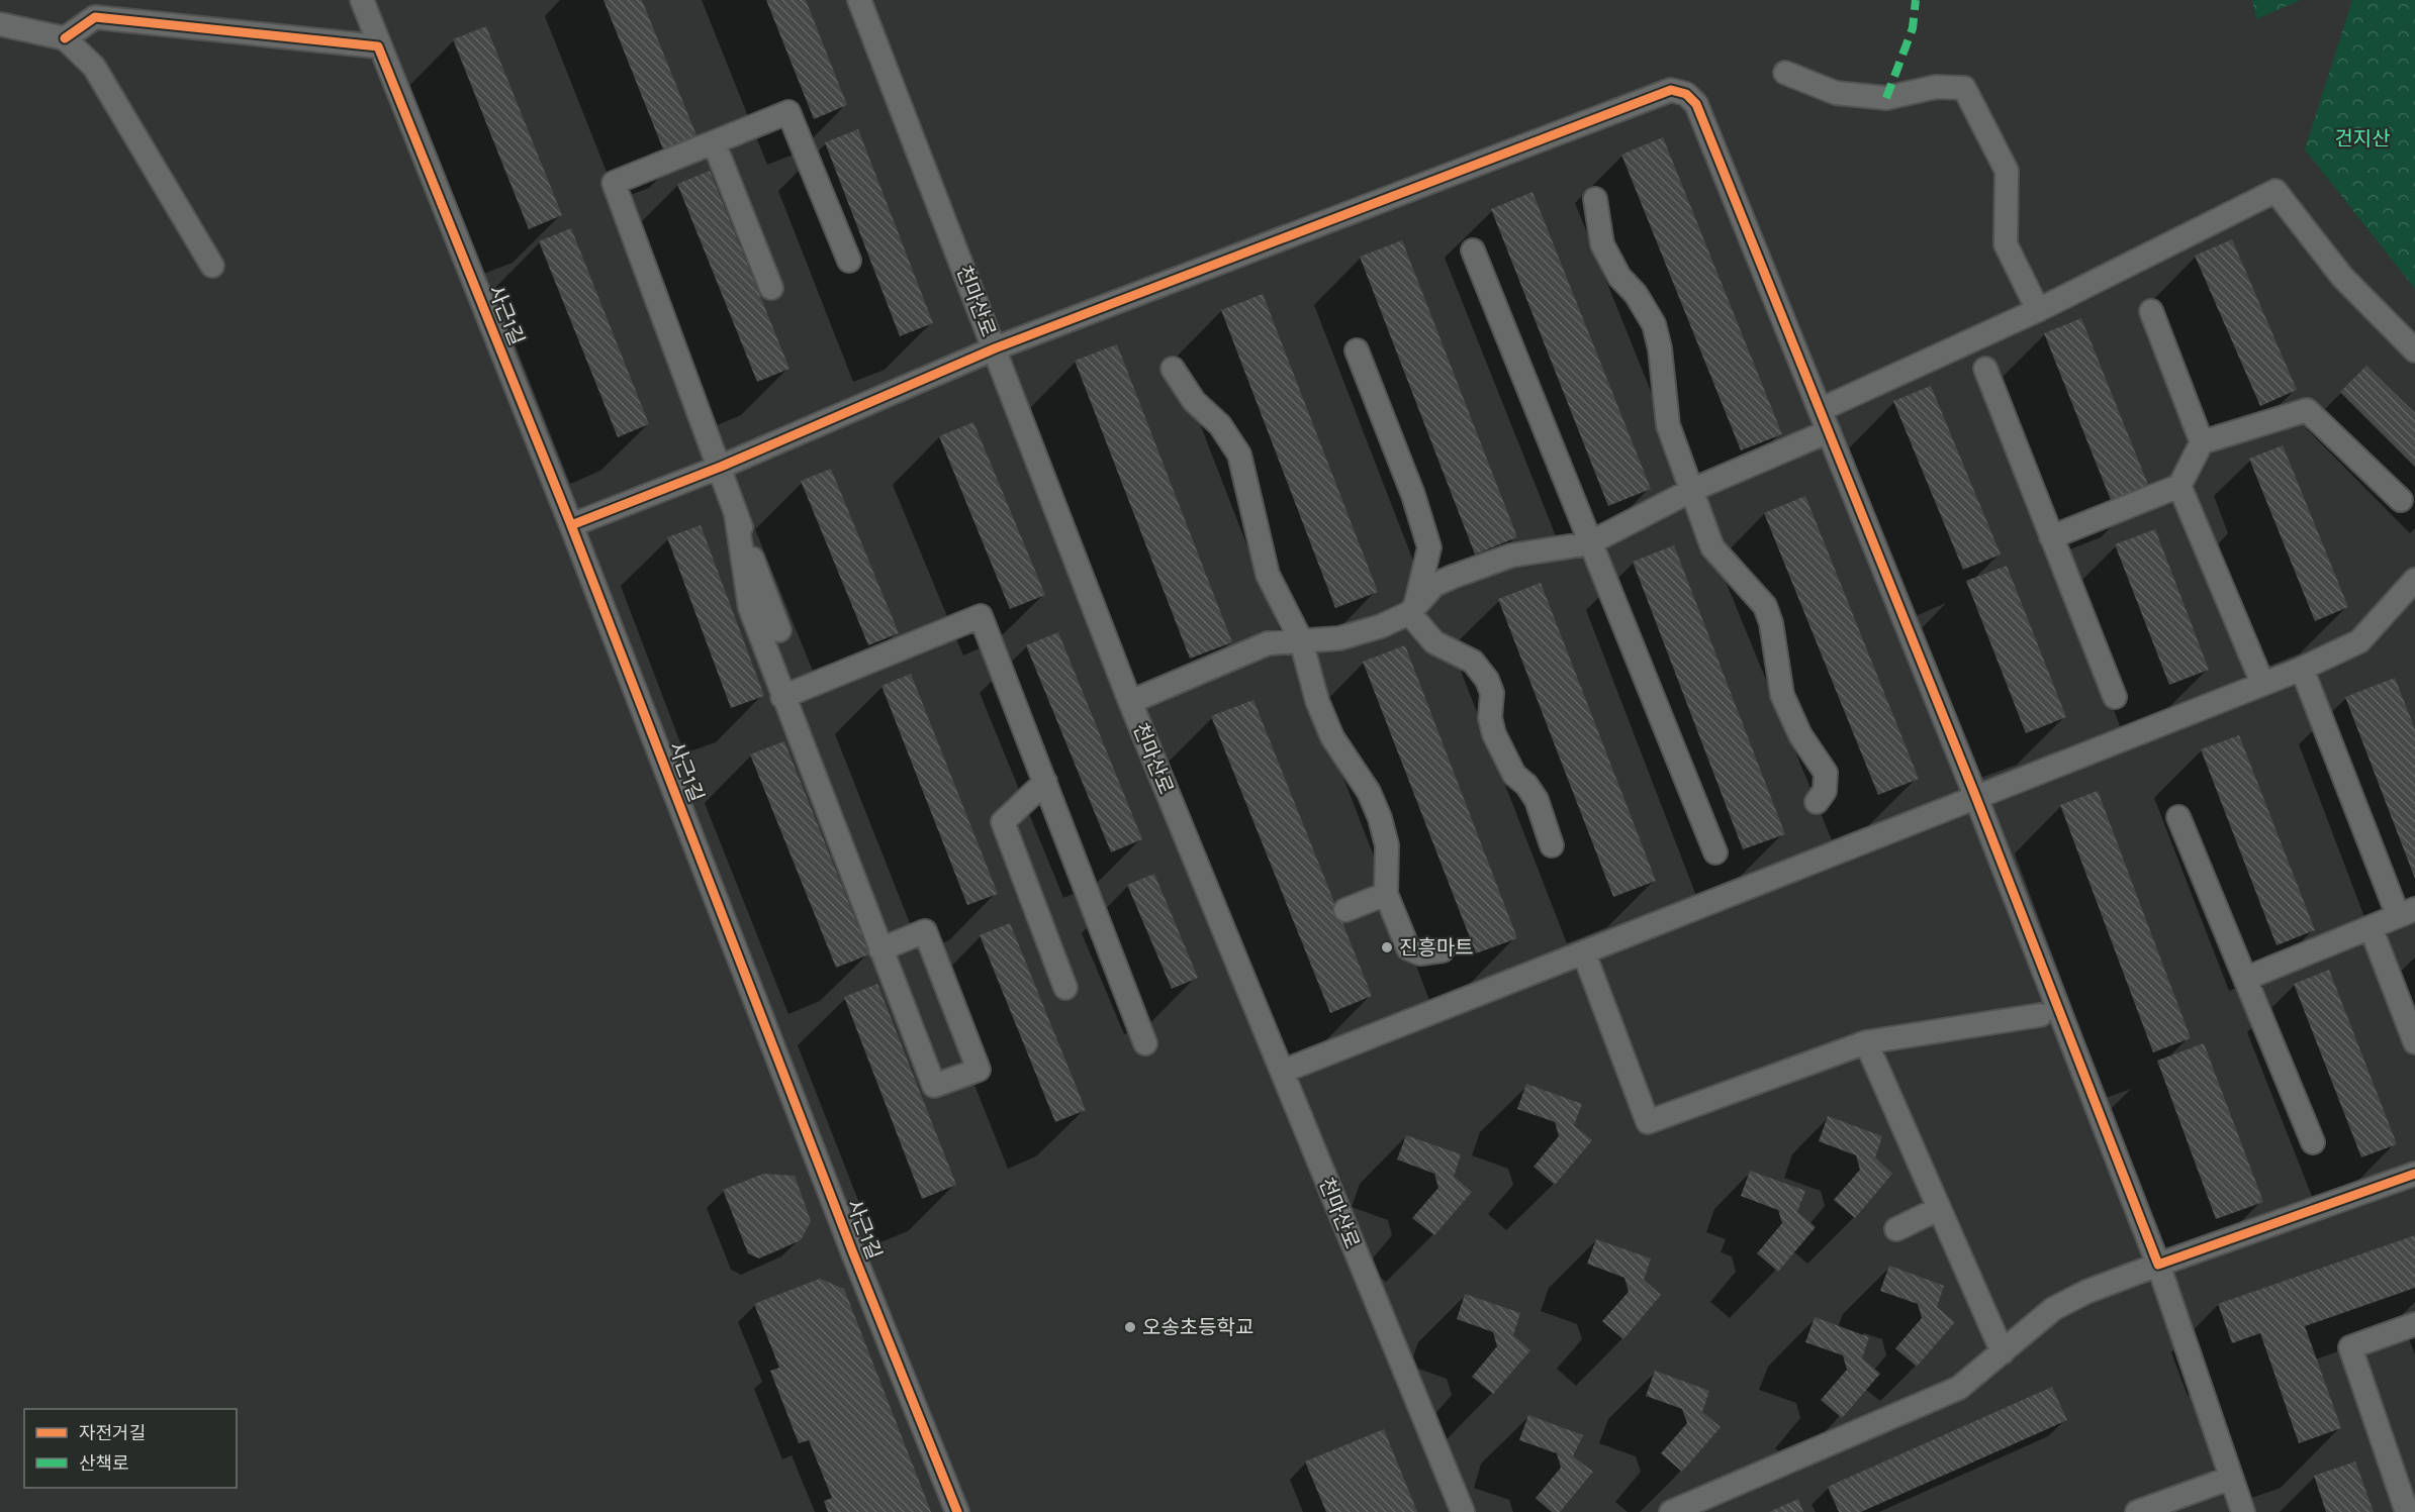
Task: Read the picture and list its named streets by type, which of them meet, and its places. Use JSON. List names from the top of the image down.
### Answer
{
  "streets": {
    "street": ["천마산로", "사근1길"]
  },
  "parks": ["건지산"],
  "places": ["진흥마트", "오송초등학교"],
  "legend": ["자전거길", "산책로"]
}
